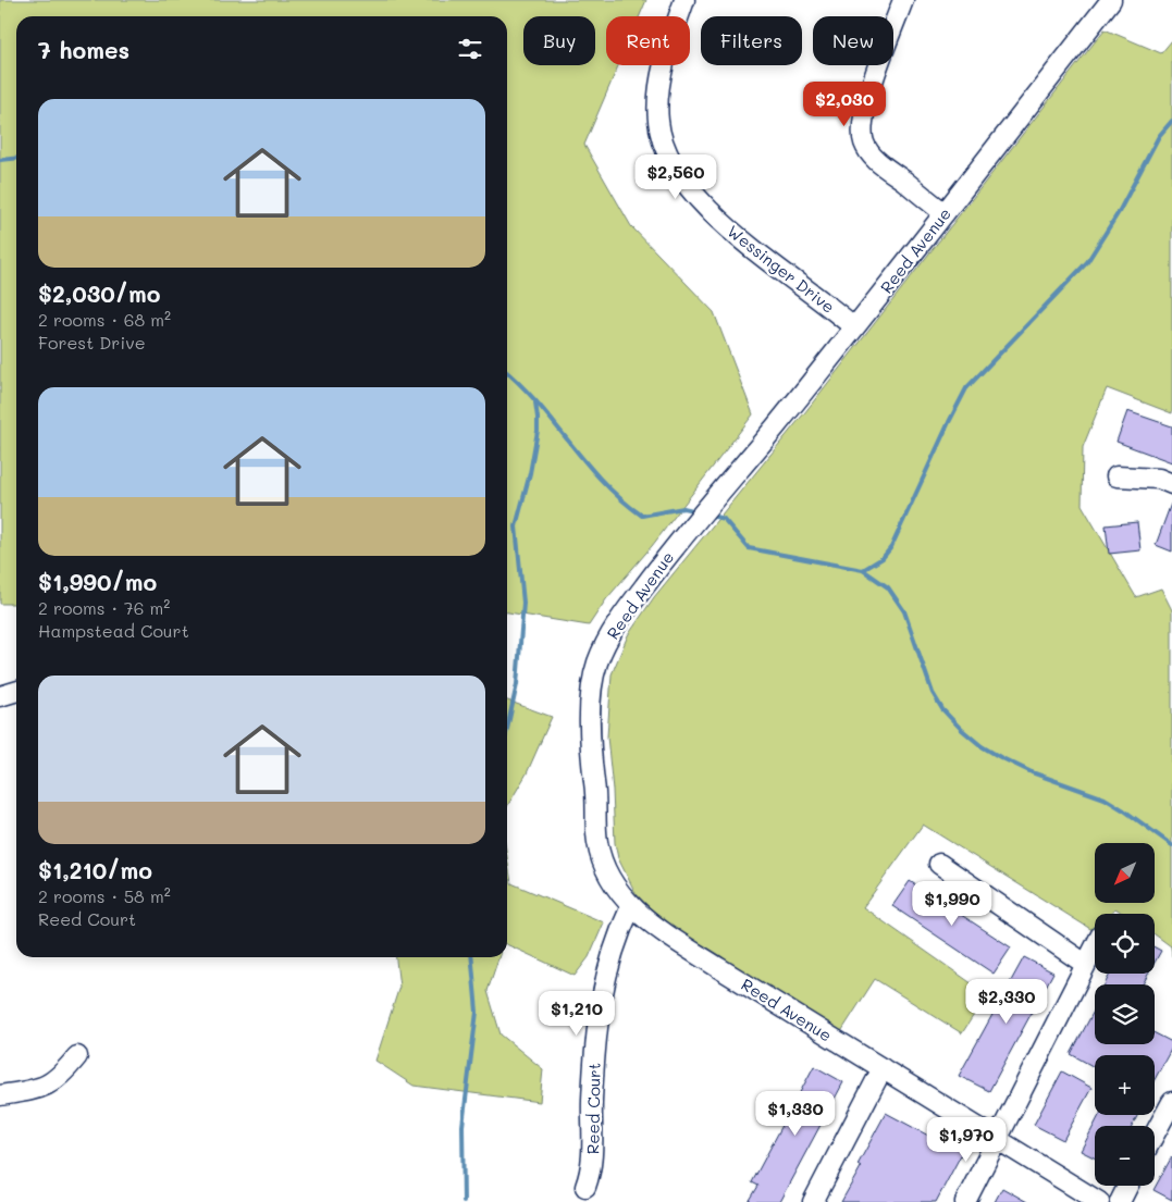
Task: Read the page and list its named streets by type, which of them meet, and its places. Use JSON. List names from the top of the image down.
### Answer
{
  "streets": {
    "street": ["Reed Avenue", "Wessinger Drive", "Reed Court"]
  },
  "crossings": [
    ["Reed Avenue", "Wessinger Drive"],
    ["Reed Avenue", "Reed Court"]
  ],
  "north": "bottom left",
  "page": {
    "chip": [
      "Buy",
      "Rent",
      "Filters",
      "New"
    ],
    "heading": "7 homes",
    "price": [
      "$2,030",
      "$2,560",
      "$1,990",
      "$2,330",
      "$1,210",
      "$1,330",
      "$1,970"
    ],
    "list": [
      {
        "name": "$2,030/mo",
        "note": "2 rooms · 68 m² · Forest Drive"
      },
      {
        "name": "$1,990/mo",
        "note": "2 rooms · 76 m² · Hampstead Court"
      },
      {
        "name": "$1,210/mo",
        "note": "2 rooms · 58 m² · Reed Court"
      }
    ],
    "map_buttons": ["+", "−"]
  }
}
